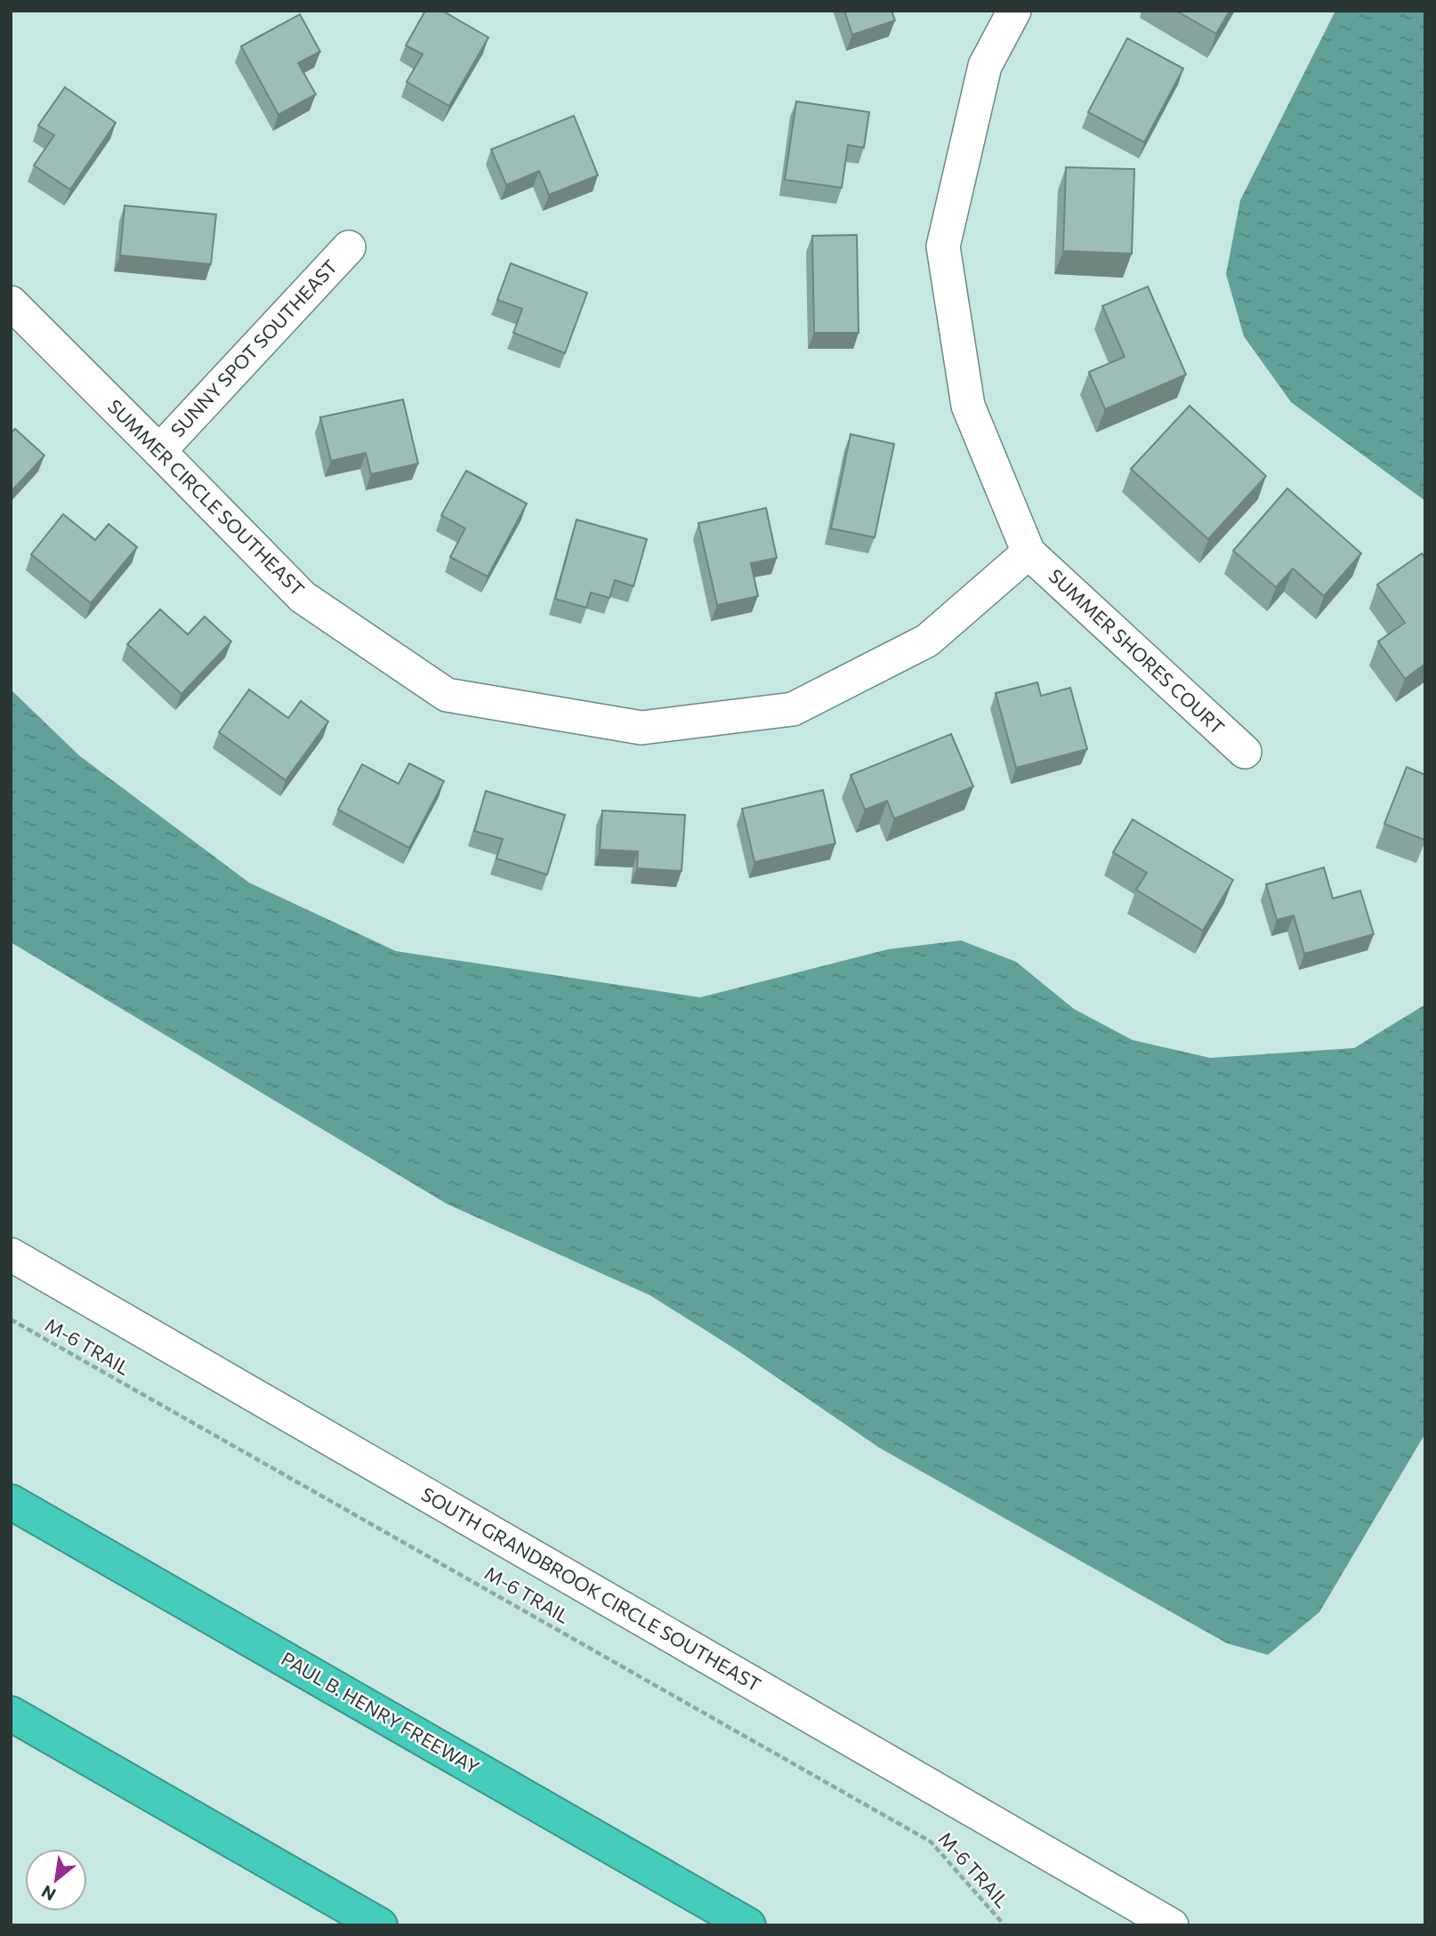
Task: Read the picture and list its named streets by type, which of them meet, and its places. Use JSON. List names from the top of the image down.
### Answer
{
  "streets": {
    "highway": ["PAUL B. HENRY FREEWAY"],
    "street": [
      "SUNNY SPOT SOUTHEAST",
      "SUMMER CIRCLE SOUTHEAST",
      "SUMMER SHORES COURT",
      "SOUTH GRANDBROOK CIRCLE SOUTHEAST"
    ],
    "path": ["M-6 TRAIL"]
  },
  "crossings": [
    ["SUNNY SPOT SOUTHEAST", "SUMMER CIRCLE SOUTHEAST"],
    ["SUMMER CIRCLE SOUTHEAST", "SUMMER SHORES COURT"]
  ],
  "north": "bottom left"
}
